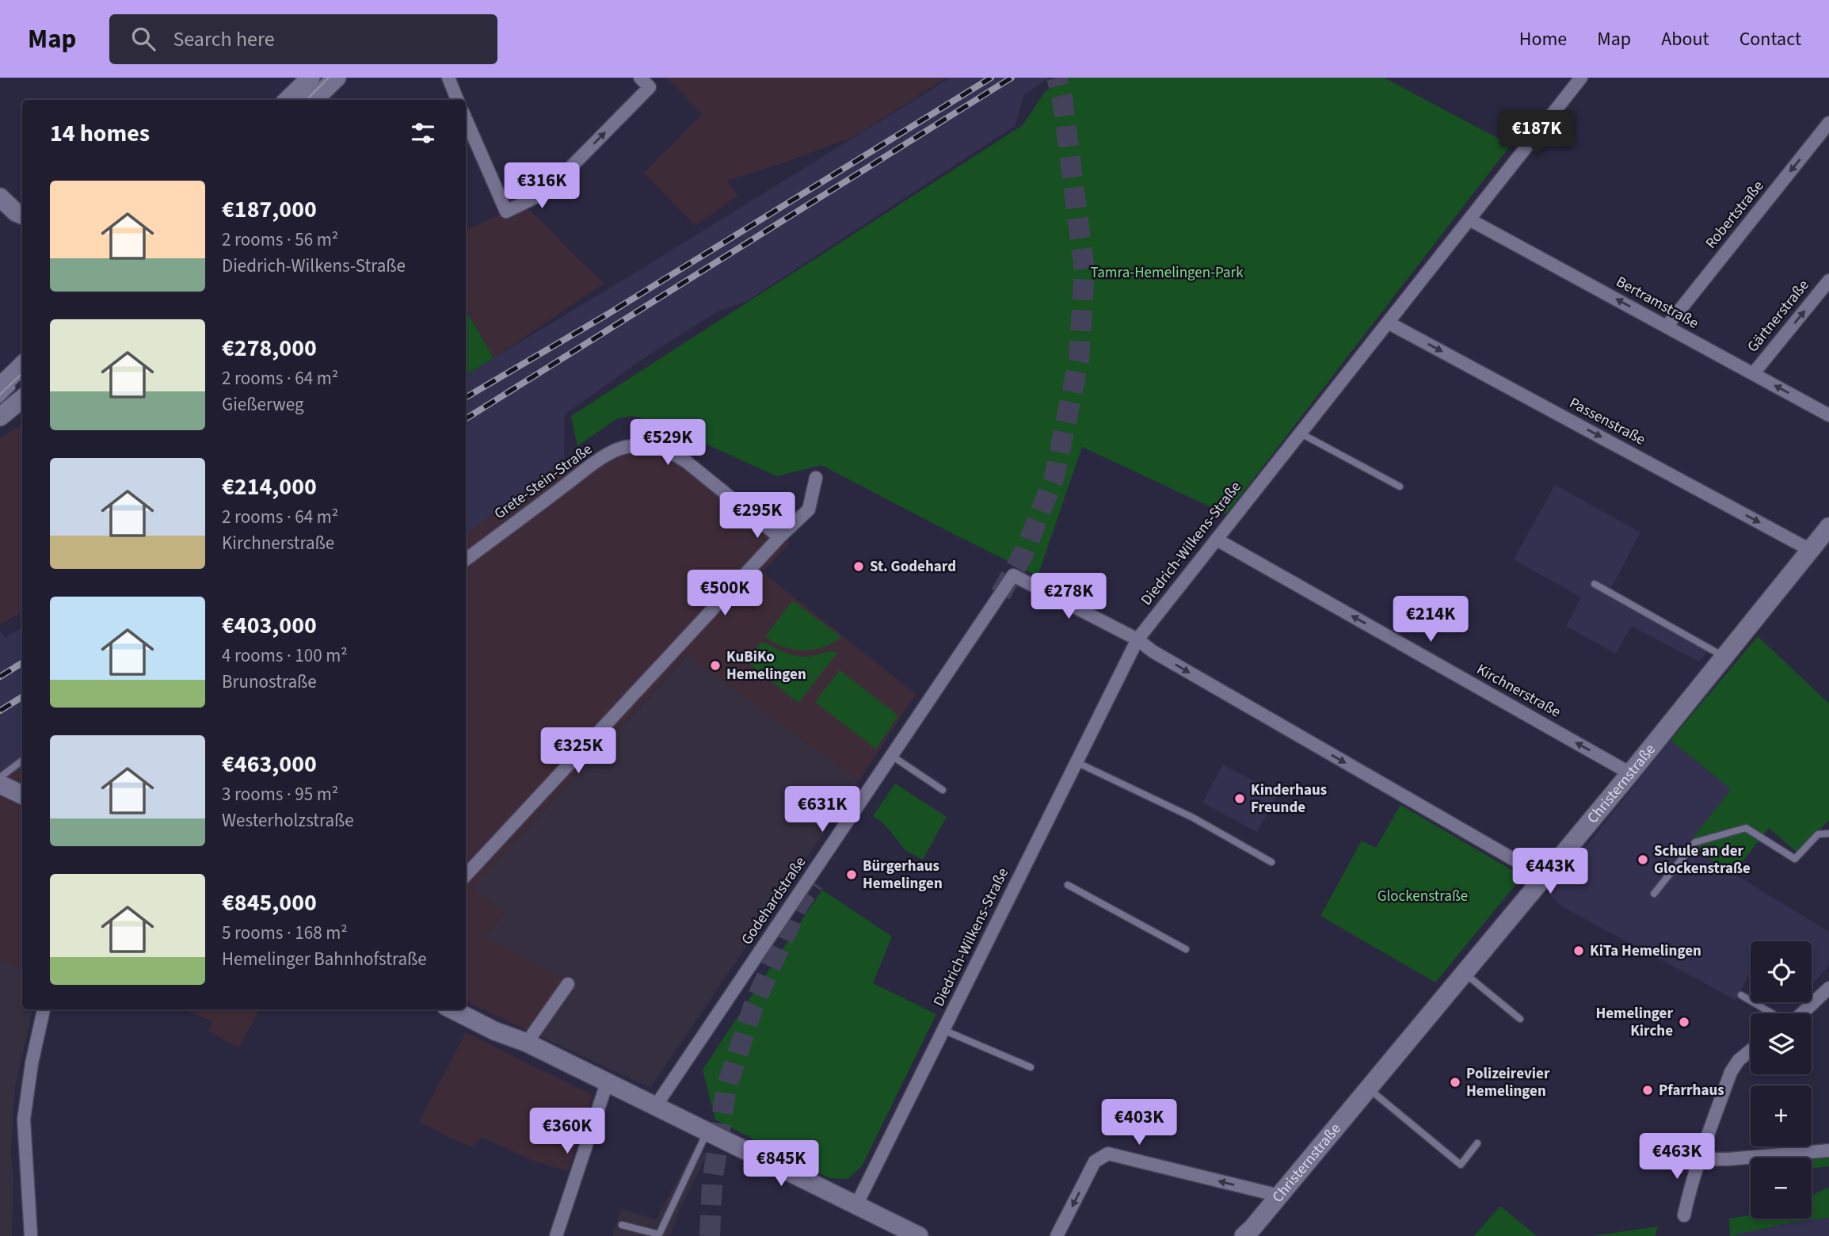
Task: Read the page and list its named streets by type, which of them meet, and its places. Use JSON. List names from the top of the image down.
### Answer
{
  "streets": {
    "street": [
      "Robertstraße",
      "Bertramstraße",
      "Gärtnerstraße",
      "Passenstraße",
      "Grete-Stein-Straße",
      "Diedrich-Wilkens-Straße",
      "Kirchnerstraße",
      "Christernstraße",
      "Godehardstraße"
    ]
  },
  "crossings": [
    ["Robertstraße", "Bertramstraße"],
    ["Bertramstraße", "Gärtnerstraße"],
    ["Bertramstraße", "Diedrich-Wilkens-Straße"],
    ["Passenstraße", "Diedrich-Wilkens-Straße"],
    ["Passenstraße", "Christernstraße"],
    ["Diedrich-Wilkens-Straße", "Kirchnerstraße"],
    ["Diedrich-Wilkens-Straße", "Godehardstraße"],
    ["Kirchnerstraße", "Christernstraße"]
  ],
  "one_way": [
    "Robertstraße",
    "Bertramstraße",
    "Gärtnerstraße",
    "Passenstraße",
    "Kirchnerstraße"
  ],
  "parks": ["Tamra-Hemelingen-Park", "Glockenstraße"],
  "places": [
    "St. Godehard",
    "KuBiKo Hemelingen",
    "Kinderhaus Freunde",
    "Schule an der Glockenstraße",
    "Bürgerhaus Hemelingen",
    "KiTa Hemelingen",
    "Hemelinger Kirche",
    "Polizeirevier Hemelingen",
    "Pfarrhaus"
  ],
  "page": {
    "header": "Map",
    "search": "Search here",
    "nav": [
      "Home",
      "Map",
      "About",
      "Contact"
    ],
    "heading": "14 homes",
    "price": [
      "€187K",
      "€316K",
      "€529K",
      "€295K",
      "€500K",
      "€278K",
      "€214K",
      "€325K",
      "€631K",
      "€443K",
      "€403K",
      "€360K",
      "€463K",
      "€845K"
    ],
    "list": [
      {
        "name": "€187,000",
        "note": "2 rooms · 56 m² · Diedrich-Wilkens-Straße"
      },
      {
        "name": "€278,000",
        "note": "2 rooms · 64 m² · Gießerweg"
      },
      {
        "name": "€214,000",
        "note": "2 rooms · 64 m² · Kirchnerstraße"
      },
      {
        "name": "€403,000",
        "note": "4 rooms · 100 m² · Brunostraße"
      },
      {
        "name": "€463,000",
        "note": "3 rooms · 95 m² · Westerholzstraße"
      },
      {
        "name": "€845,000",
        "note": "5 rooms · 168 m² · Hemelinger Bahnhofstraße"
      }
    ],
    "map_buttons": ["+", "−"]
  }
}
